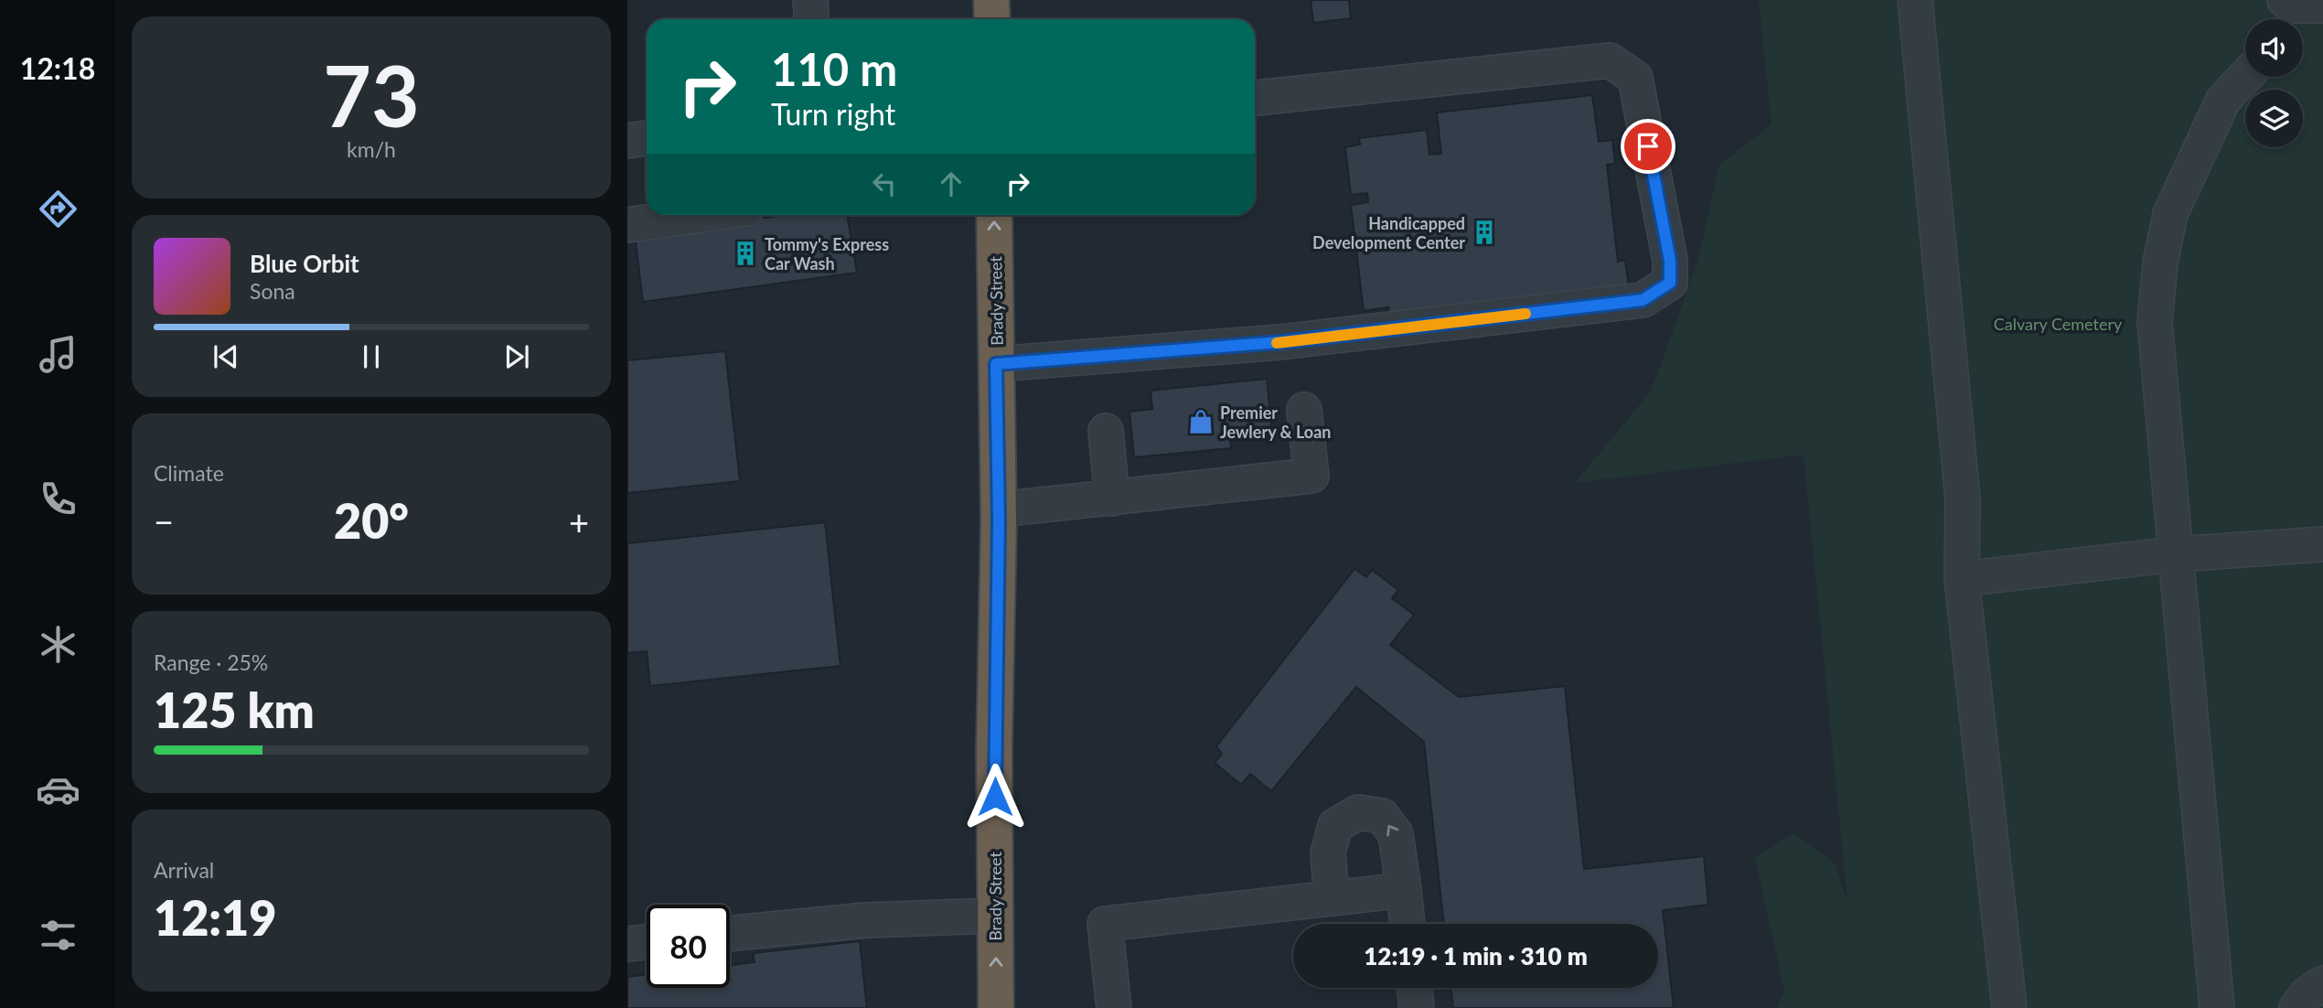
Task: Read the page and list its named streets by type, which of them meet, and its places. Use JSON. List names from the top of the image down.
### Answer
{
  "streets": {
    "highway": ["Brady Street"]
  },
  "parks": ["Calvary Cemetery"],
  "places": {
    "building": ["Handicapped Development Center", "Tommy's Express Car Wash"],
    "shop": ["Premier Jewlery & Loan"]
  },
  "page": {
    "tabs": "12:18",
    "tile": [
      ["73", "km/h"],
      "Climate",
      ["Range · 25%", "125 km"],
      ["Arrival", "12:19"]
    ],
    "turn": ["110 m", "Turn right"],
    "song": ["Blue Orbit", "Sona"],
    "heat": ["−", "20°", "+"],
    "limit": "80",
    "trip": "12:19 · 1 min · 310 m"
  }
}
